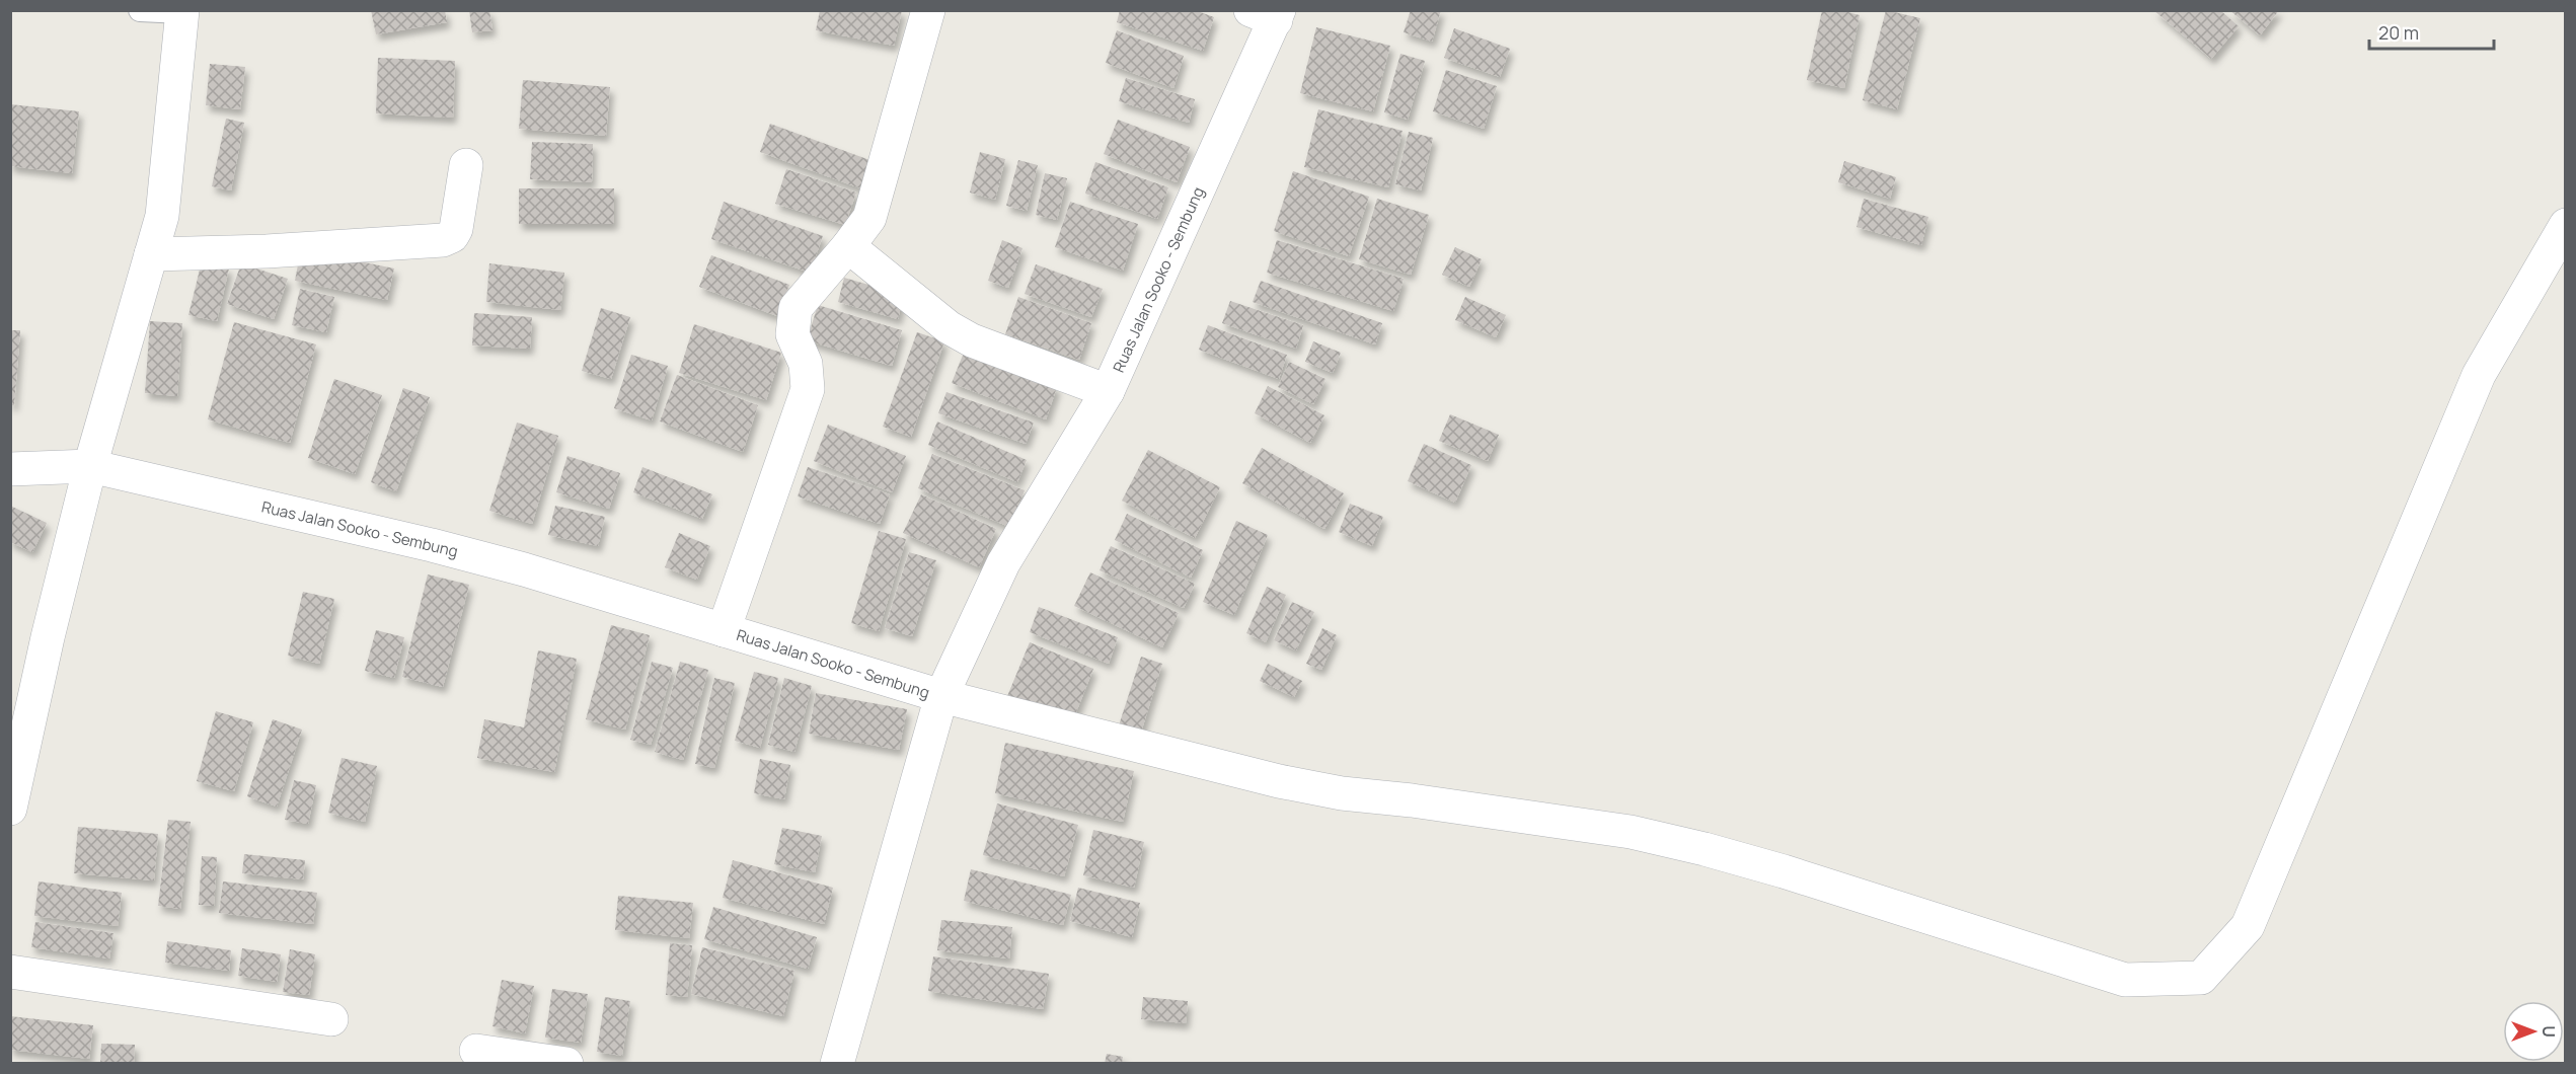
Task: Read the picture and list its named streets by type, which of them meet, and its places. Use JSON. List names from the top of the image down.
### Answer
{
  "streets": {
    "street": ["Ruas Jalan Sooko - Sembung"]
  },
  "scale_bar": "20 m",
  "north": "right"
}
